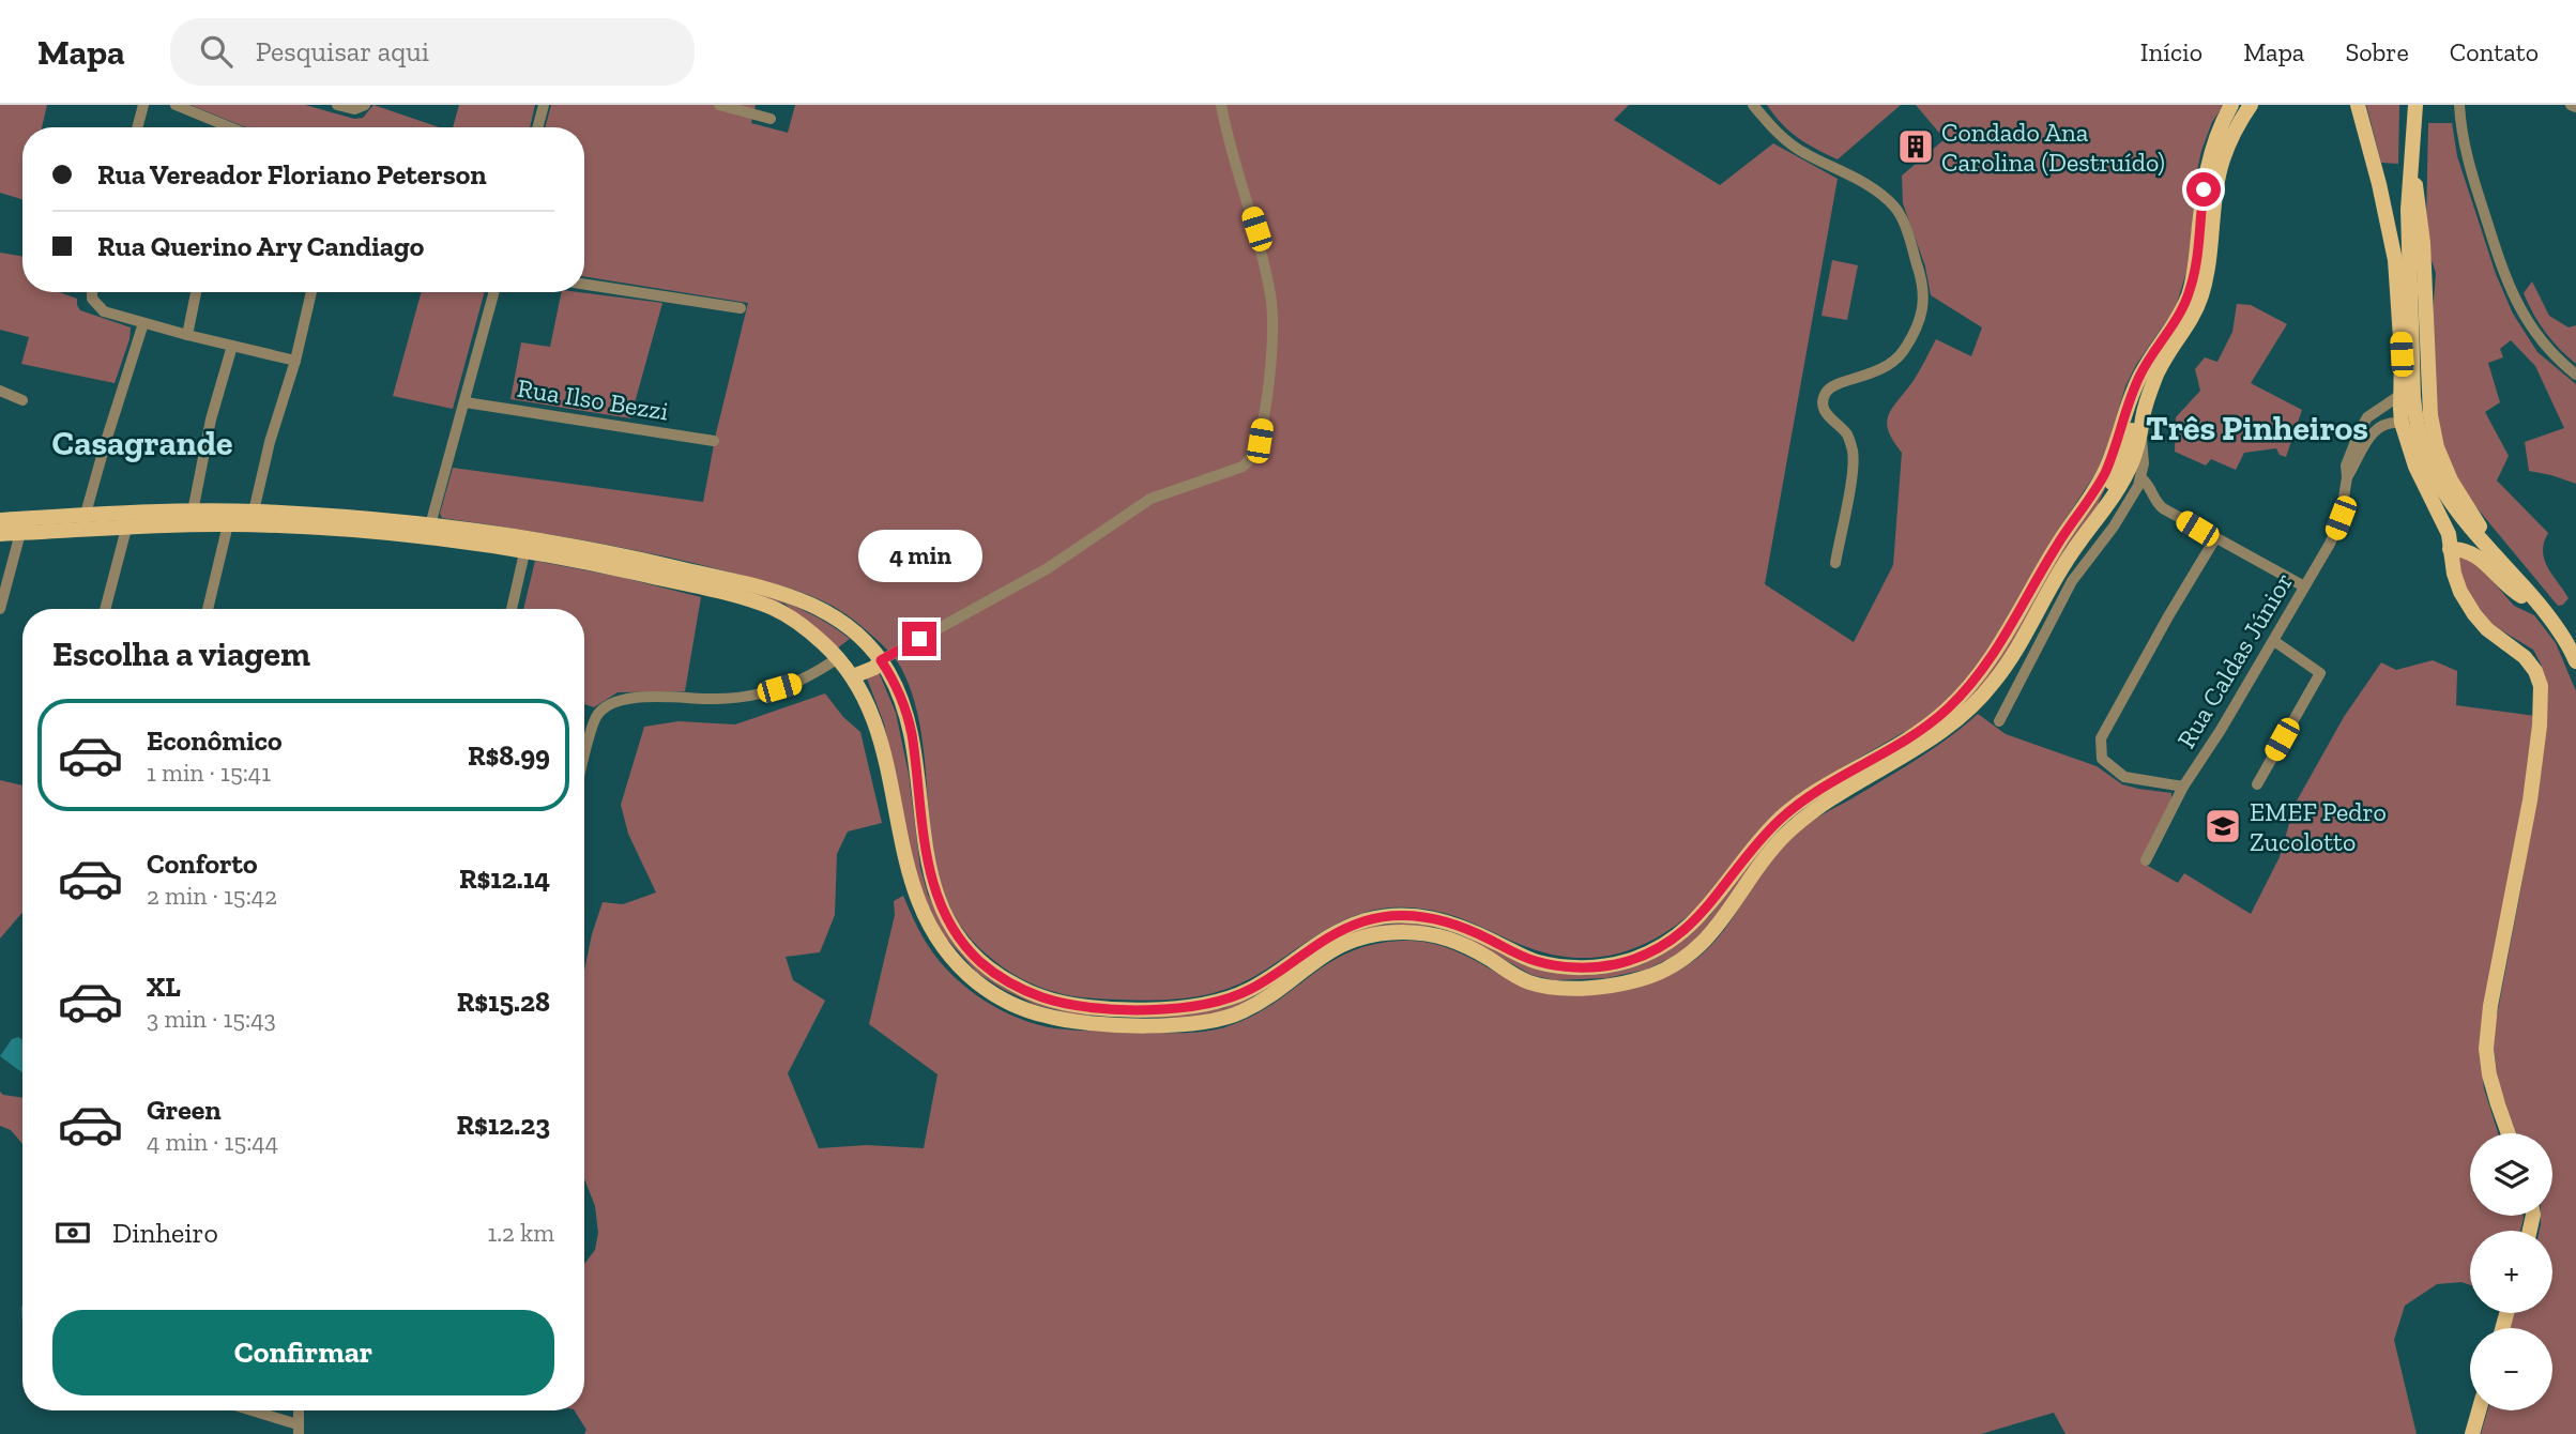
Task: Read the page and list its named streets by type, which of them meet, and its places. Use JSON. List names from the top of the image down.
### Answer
{
  "streets": {
    "street": ["Rua Ilso Bezzi", "Rua Caldas Júnior"]
  },
  "districts": ["Três Pinheiros", "Casagrande"],
  "places": {
    "building": ["Condado Ana Carolina (Destruído)"],
    "school or university": ["EMEF Pedro Zucolotto"]
  },
  "page": {
    "header": "Mapa",
    "search": "Pesquisar aqui",
    "nav": [
      "Início",
      "Mapa",
      "Sobre",
      "Contato"
    ],
    "banner": ["Rua Vereador Floriano Peterson", "Rua Querino Ary Candiago"],
    "bubble": "4 min",
    "heading": "Escolha a viagem",
    "list": [
      {
        "name": "Econômico",
        "note": "1 min · 15:41",
        "value": "R$8.99"
      },
      {
        "name": "Conforto",
        "note": "2 min · 15:42",
        "value": "R$12.14"
      },
      {
        "name": "XL",
        "note": "3 min · 15:43",
        "value": "R$15.28"
      },
      {
        "name": "Green",
        "note": "4 min · 15:44",
        "value": "R$12.23"
      }
    ],
    "map_buttons": ["+", "−"],
    "pay": ["Dinheiro", "1.2 km"],
    "buttons": "Confirmar"
  }
}
